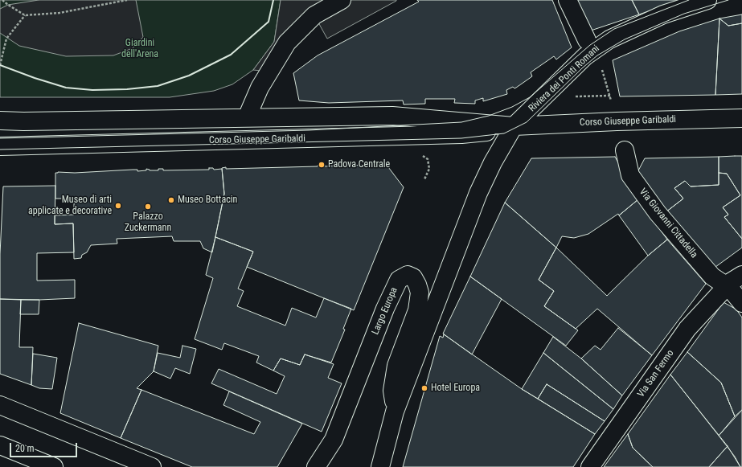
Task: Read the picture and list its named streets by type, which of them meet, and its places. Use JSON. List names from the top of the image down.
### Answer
{
  "streets": {
    "street": [
      "Riviera dei Ponti Romani",
      "Corso Giuseppe Garibaldi",
      "Via Giovanni Cittadella",
      "Largo Europa",
      "Via San Fermo"
    ]
  },
  "crossings": [
    ["Riviera dei Ponti Romani", "Corso Giuseppe Garibaldi"],
    ["Riviera dei Ponti Romani", "Largo Europa"],
    ["Corso Giuseppe Garibaldi", "Largo Europa"],
    ["Via Giovanni Cittadella", "Via San Fermo"]
  ],
  "parks": ["Giardini dell'Arena"],
  "places": [
    "Padova Centrale",
    "Museo Bottacin",
    "Museo di arti applicate e decorative",
    "Palazzo Zuckermann",
    "Hotel Europa"
  ],
  "scale_bar": "20 m"
}
